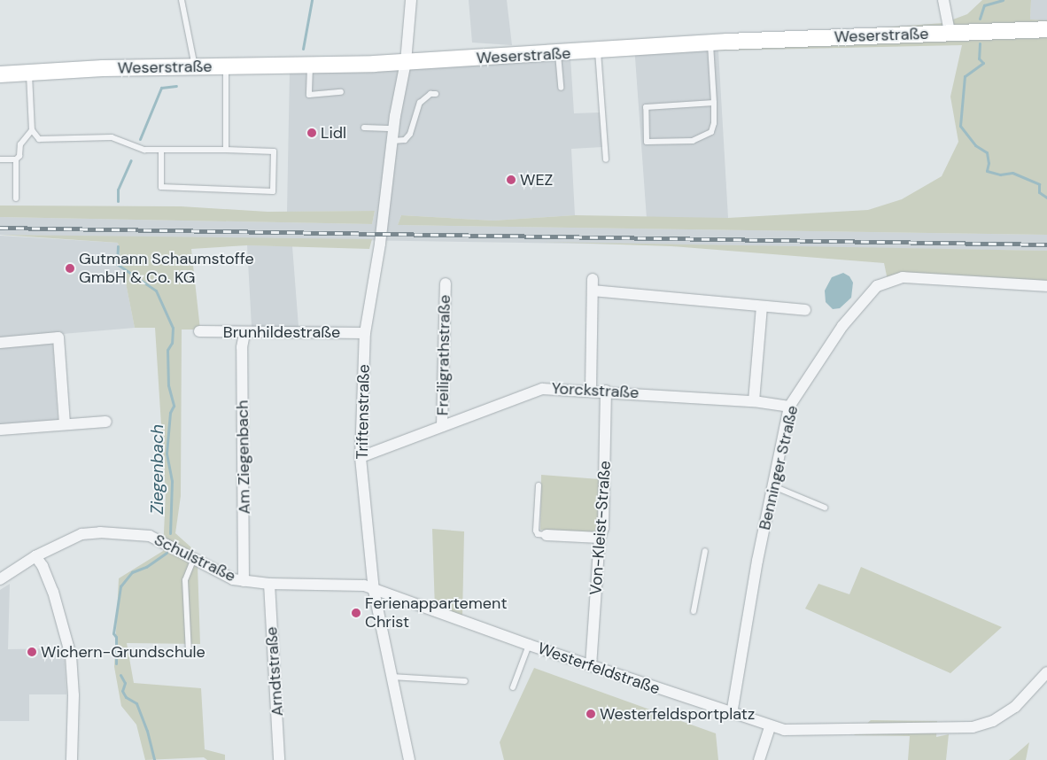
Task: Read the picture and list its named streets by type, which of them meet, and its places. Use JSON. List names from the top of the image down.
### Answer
{
  "streets": {
    "street": [
      "Weserstraße",
      "Brunhildestraße",
      "Freiligrathstraße",
      "Yorckstraße",
      "Triftenstraße",
      "Am Ziegenbach",
      "Benninger Straße",
      "Von-Kleist-Straße",
      "Schulstraße",
      "Westerfeldstraße",
      "Arndtstraße"
    ]
  },
  "crossings": [
    ["Weserstraße", "Triftenstraße"],
    ["Brunhildestraße", "Triftenstraße"],
    ["Brunhildestraße", "Am Ziegenbach"],
    ["Freiligrathstraße", "Yorckstraße"],
    ["Yorckstraße", "Triftenstraße"],
    ["Yorckstraße", "Benninger Straße"],
    ["Yorckstraße", "Von-Kleist-Straße"],
    ["Triftenstraße", "Schulstraße"],
    ["Triftenstraße", "Westerfeldstraße"],
    ["Am Ziegenbach", "Schulstraße"],
    ["Benninger Straße", "Westerfeldstraße"],
    ["Von-Kleist-Straße", "Westerfeldstraße"],
    ["Schulstraße", "Westerfeldstraße"],
    ["Schulstraße", "Arndtstraße"]
  ],
  "water": ["Ziegenbach"],
  "places": [
    "Lidl",
    "WEZ",
    "Gutmann Schaumstoffe GmbH & Co. KG",
    "Ferienappartement Christ",
    "Wichern-Grundschule",
    "Westerfeldsportplatz"
  ]
}
